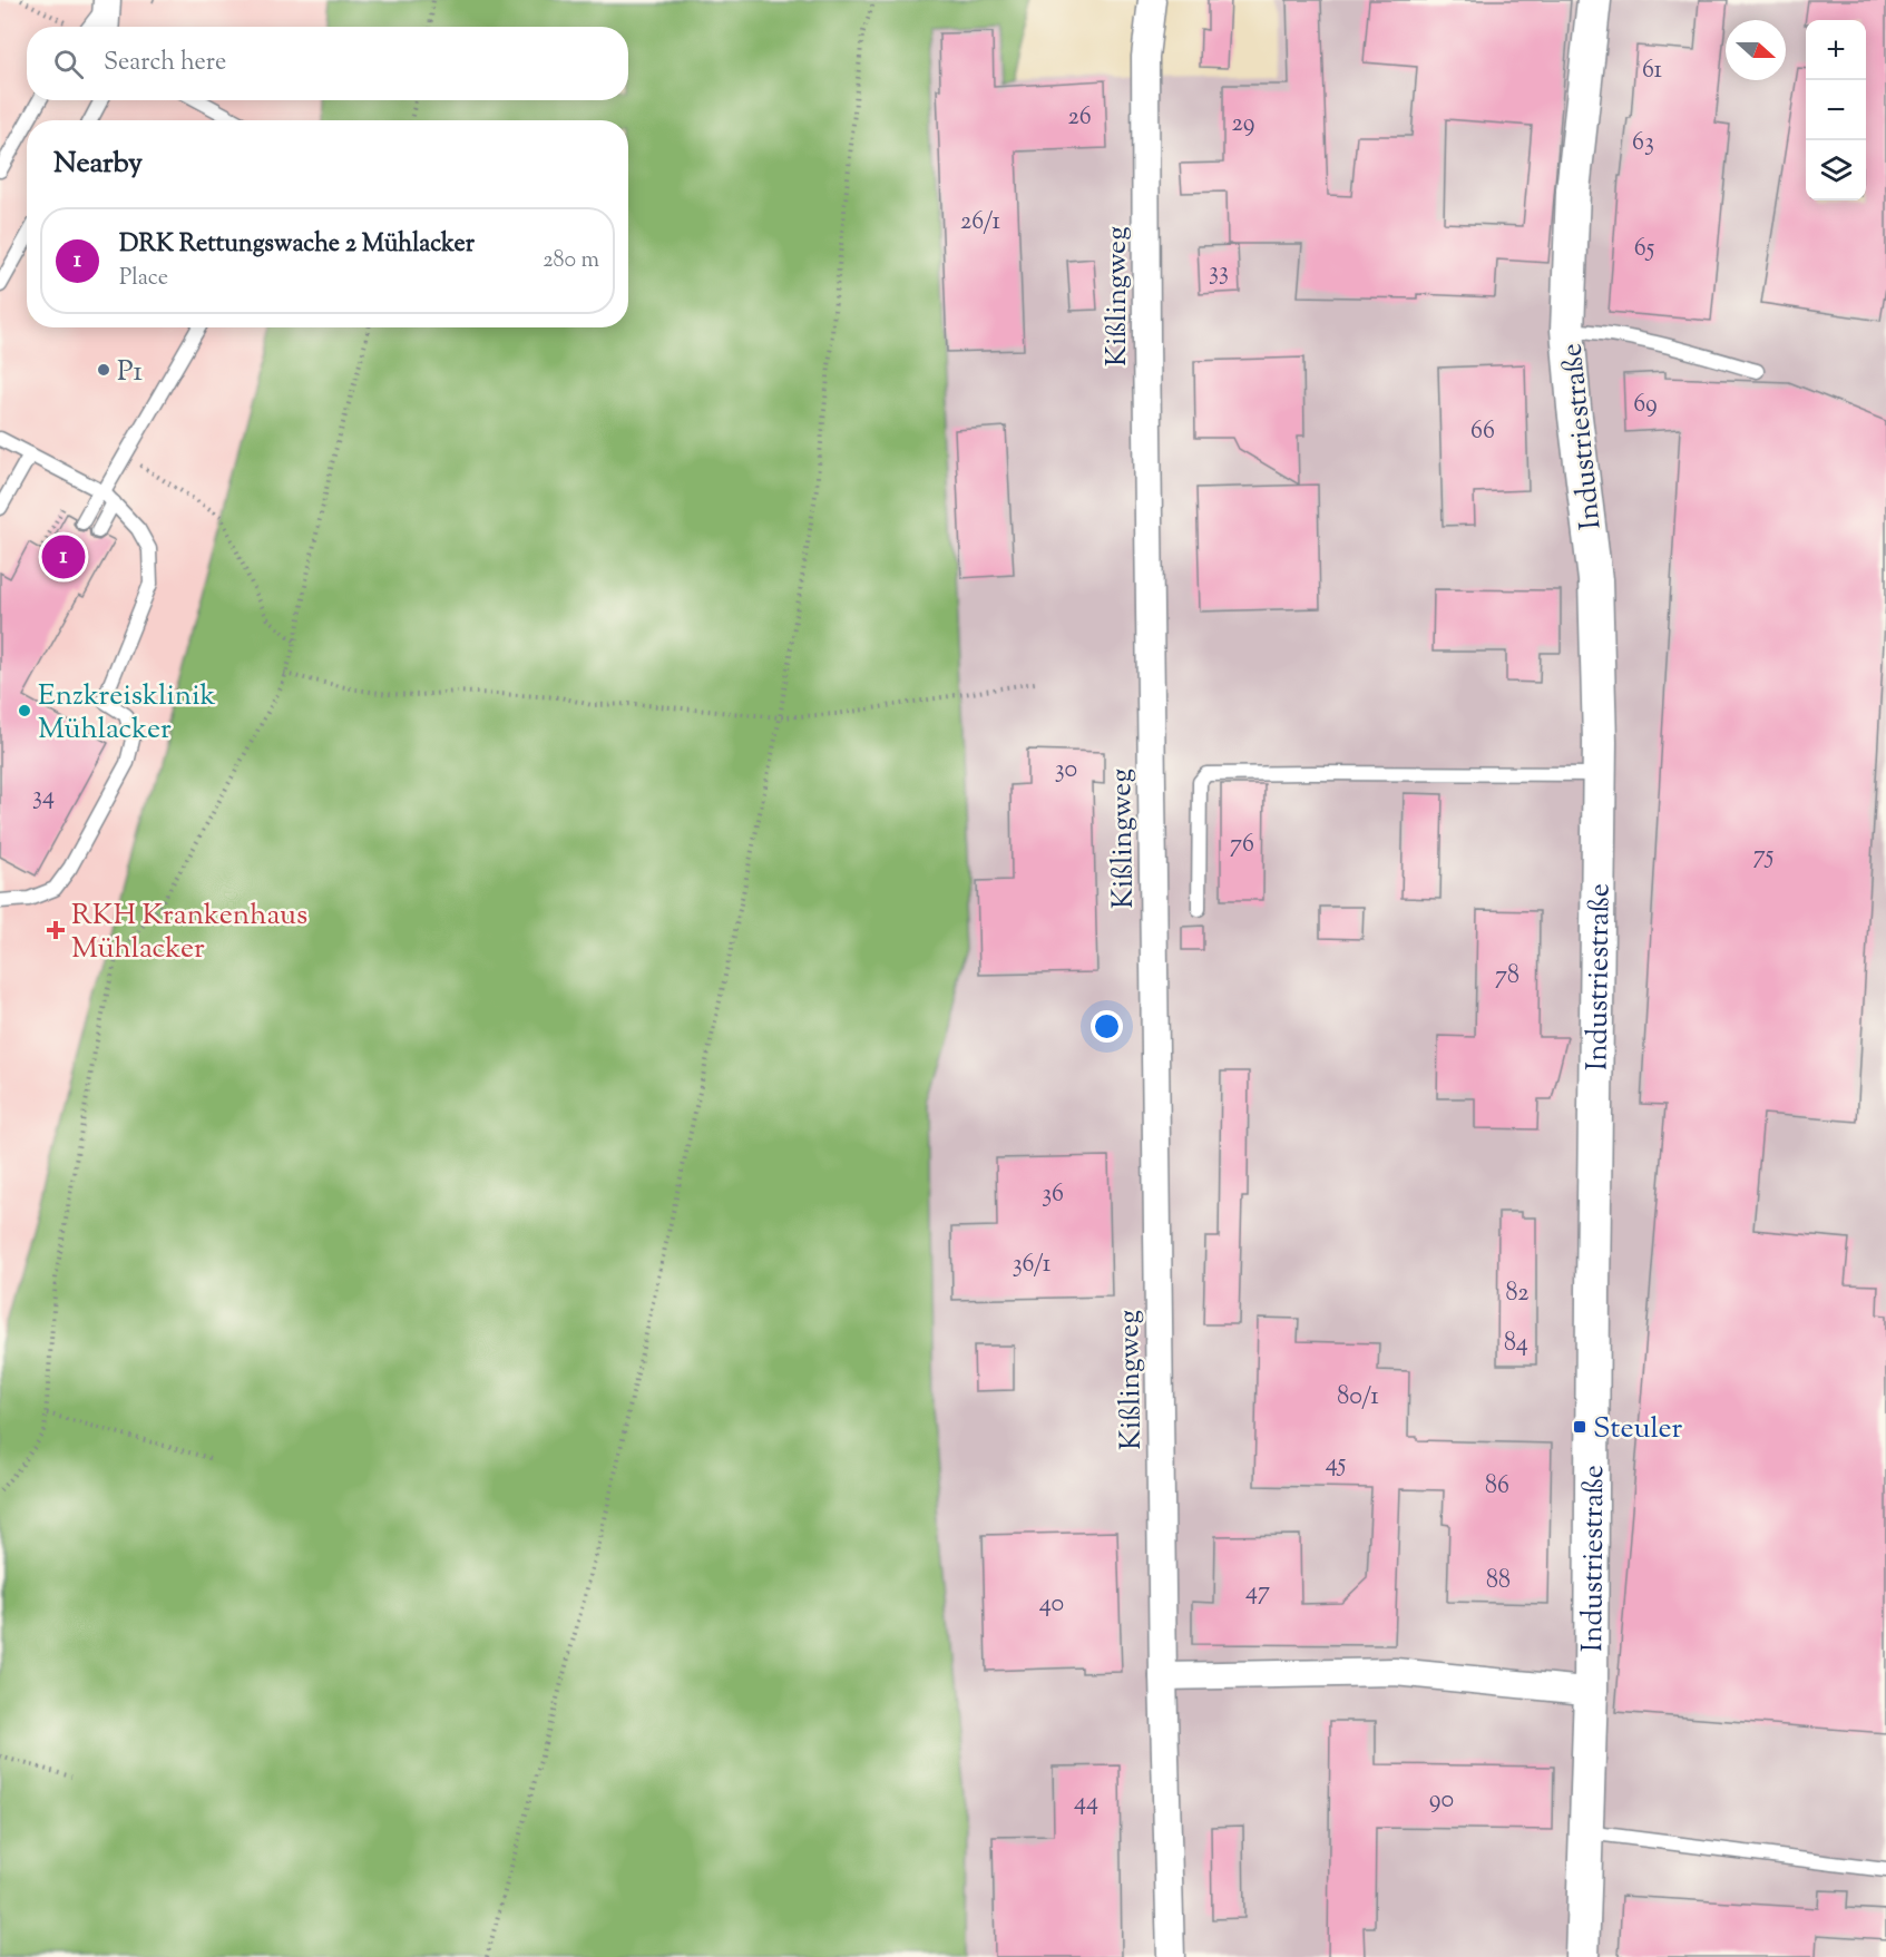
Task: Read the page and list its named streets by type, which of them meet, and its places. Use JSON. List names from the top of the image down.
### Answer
{
  "streets": {
    "street": ["Kißlingweg", "Industriestraße"]
  },
  "places": {
    "other": ["P1", "Enzkreisklinik Mühlacker"],
    "health": ["RKH Krankenhaus Mühlacker"],
    "transit": ["Steuler"]
  },
  "house_numbers": [
    "61",
    "26",
    "29",
    "63",
    "26/1",
    "65",
    "33",
    "69",
    "66",
    "30",
    "34",
    "76",
    "75",
    "78",
    "36",
    "36/1",
    "82",
    "84",
    "80/1",
    "45",
    "86",
    "88",
    "47",
    "40",
    "90",
    "44"
  ],
  "north": "right",
  "page": {
    "map_buttons": ["+", "−"],
    "search": "Search here",
    "heading": "Nearby",
    "list": [
      {
        "mark": "1",
        "name": "DRK Rettungswache 2 Mühlacker",
        "note": "Place",
        "value": "280 m"
      }
    ],
    "pins": "1"
  }
}
